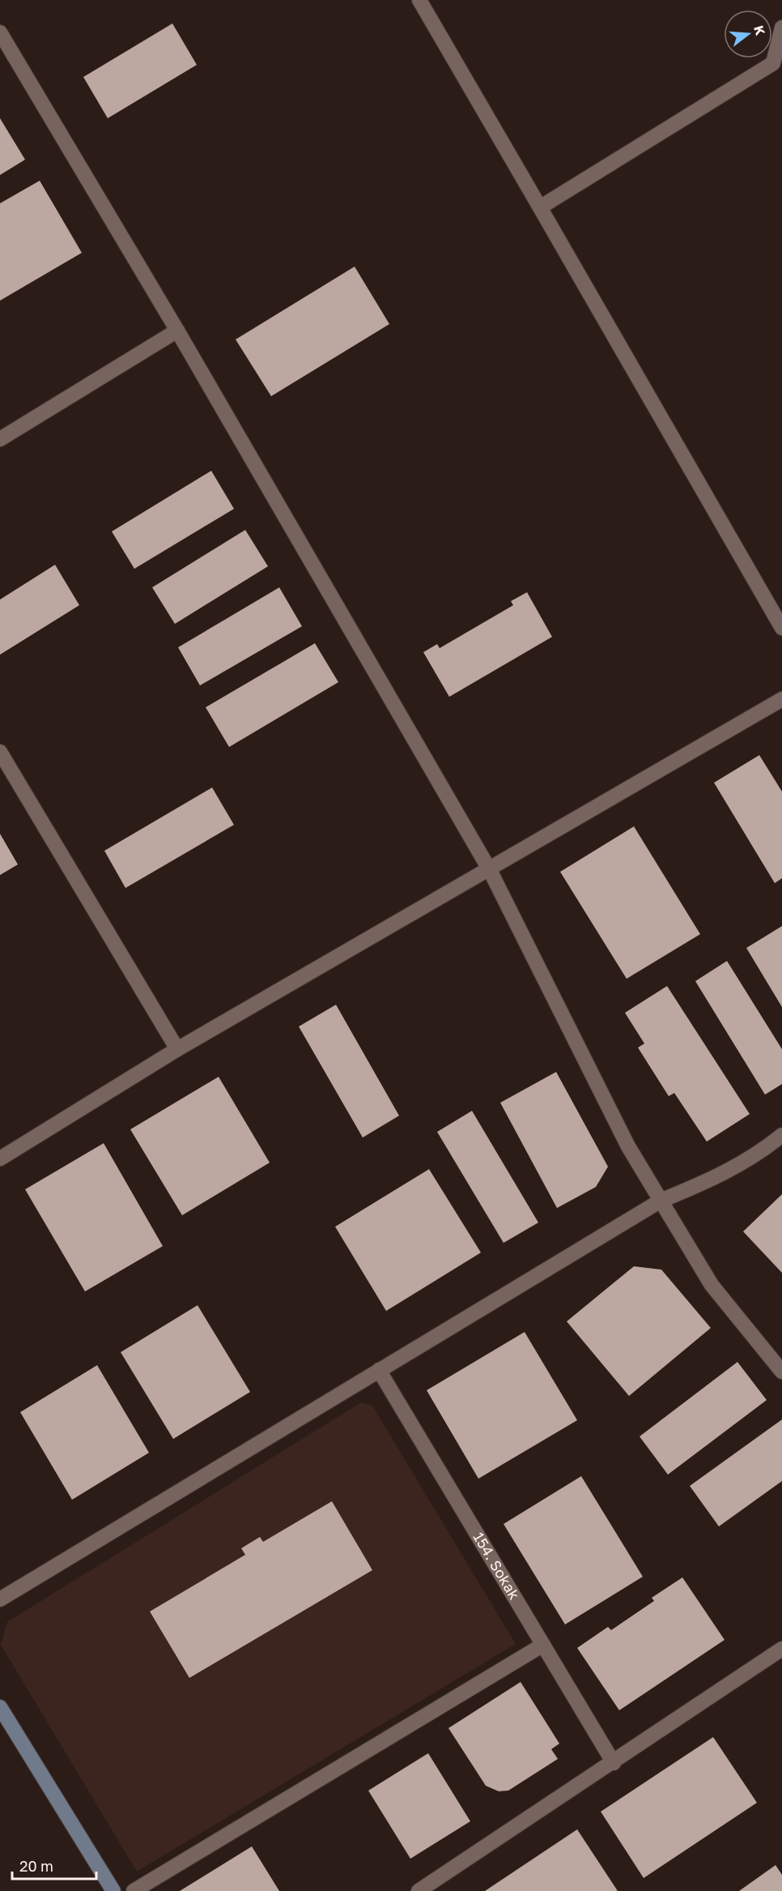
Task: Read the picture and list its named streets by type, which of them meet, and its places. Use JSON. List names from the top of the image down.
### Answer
{
  "streets": {
    "street": ["154. Sokak"]
  },
  "scale_bar": "20 m",
  "north": "right"
}
